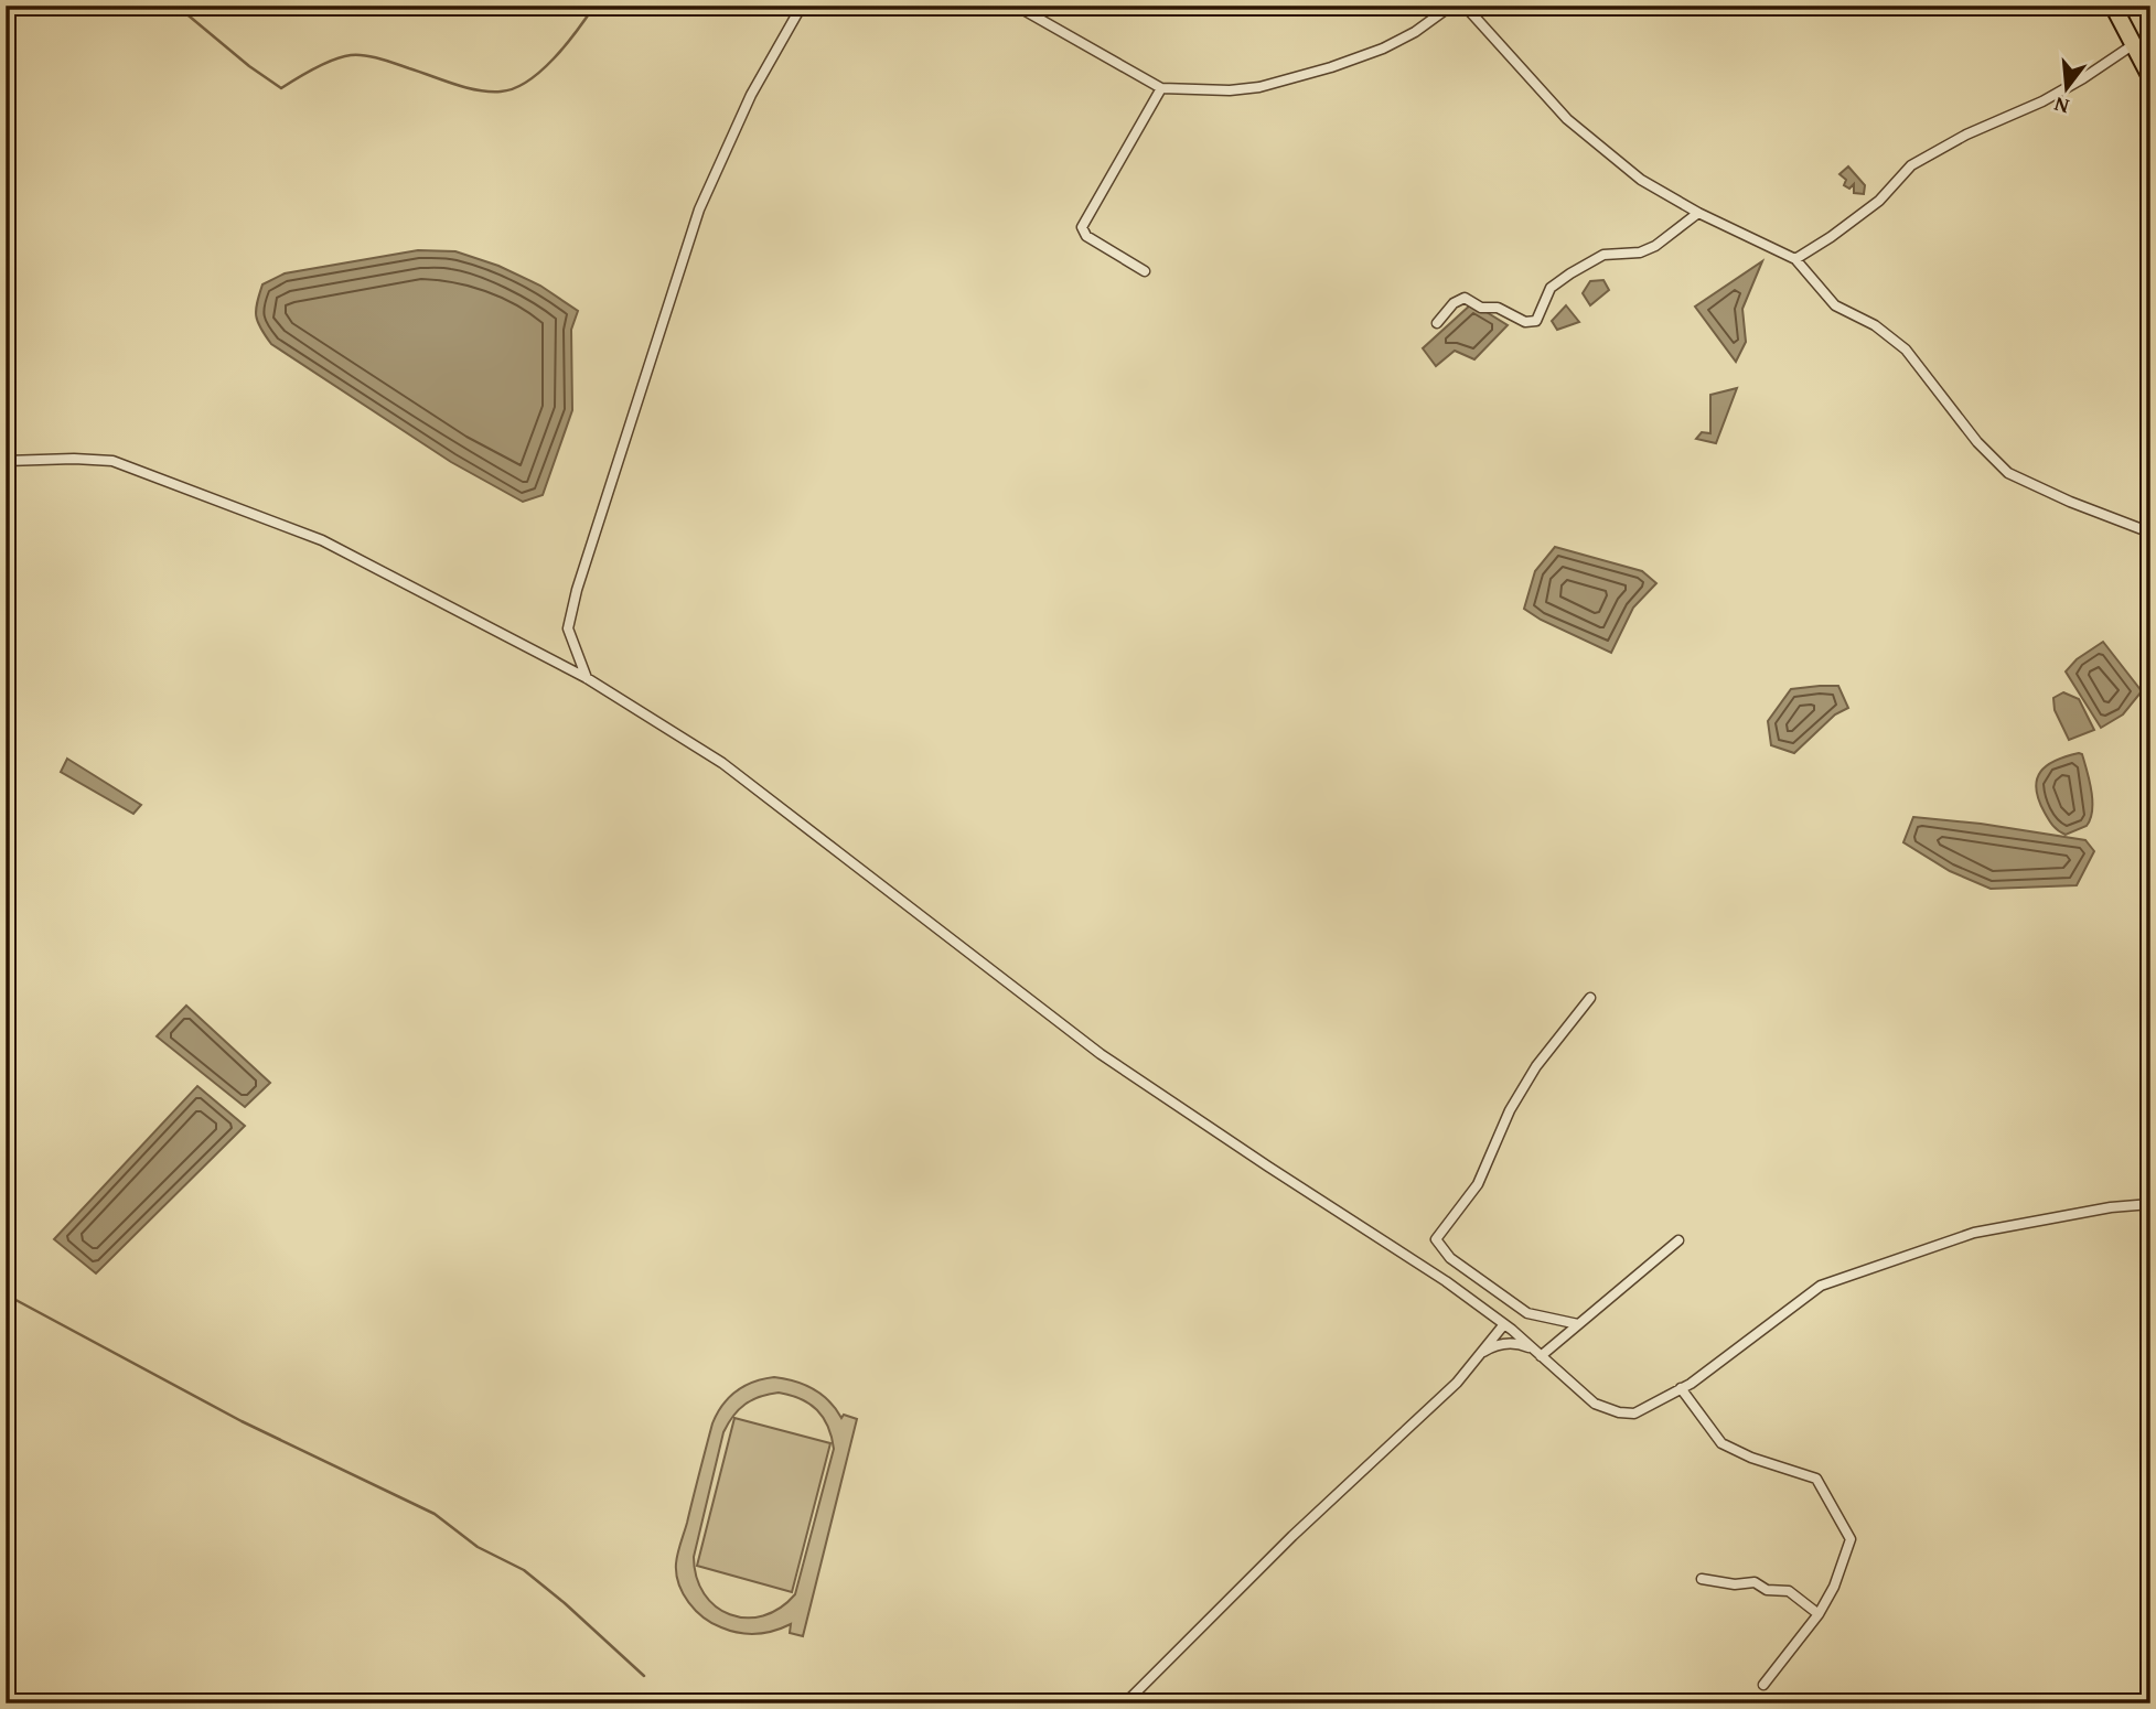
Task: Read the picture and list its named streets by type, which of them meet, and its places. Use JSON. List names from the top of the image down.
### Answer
{
  "north": "bottom"
}
